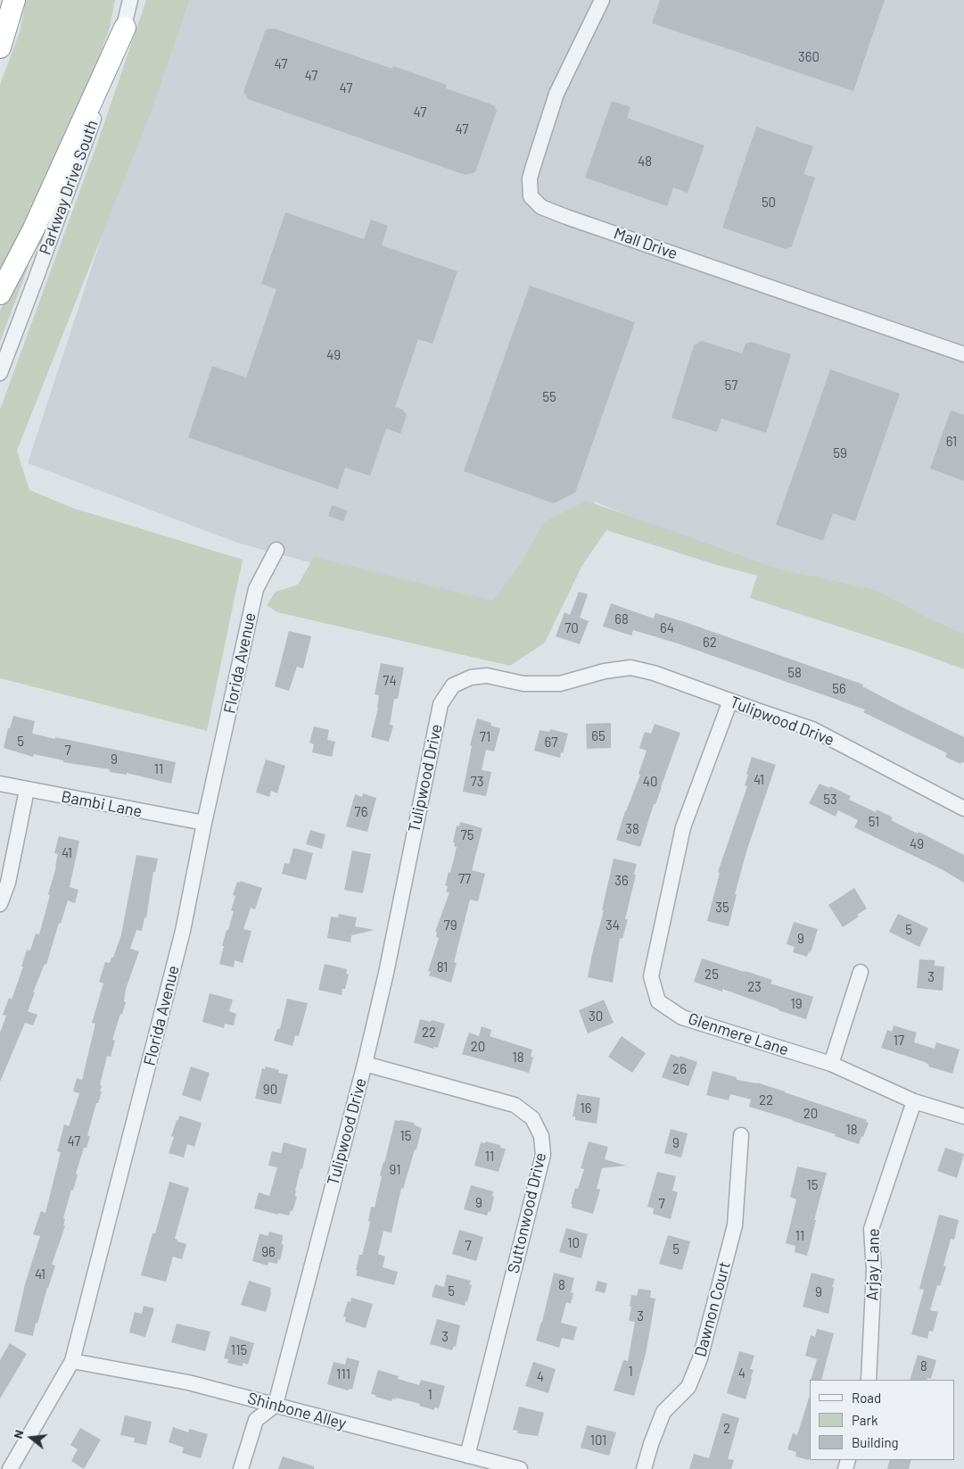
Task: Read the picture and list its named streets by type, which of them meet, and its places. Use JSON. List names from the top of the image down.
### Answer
{
  "streets": {
    "street": [
      "Parkway Drive South",
      "Mall Drive",
      "Florida Avenue",
      "Tulipwood Drive",
      "Bambi Lane",
      "Glenmere Lane",
      "Suttonwood Drive",
      "Arjay Lane",
      "Dawnon Court",
      "Shinbone Alley"
    ]
  },
  "crossings": [
    ["Florida Avenue", "Bambi Lane"],
    ["Florida Avenue", "Shinbone Alley"],
    ["Tulipwood Drive", "Glenmere Lane"],
    ["Tulipwood Drive", "Suttonwood Drive"],
    ["Tulipwood Drive", "Shinbone Alley"],
    ["Glenmere Lane", "Arjay Lane"],
    ["Suttonwood Drive", "Shinbone Alley"]
  ],
  "house_numbers": [
    "360",
    "47",
    "47",
    "47",
    "47",
    "47",
    "48",
    "50",
    "49",
    "57",
    "55",
    "61",
    "59",
    "68",
    "70",
    "64",
    "62",
    "58",
    "74",
    "56",
    "65",
    "71",
    "5",
    "67",
    "7",
    "9",
    "11",
    "41",
    "73",
    "40",
    "53",
    "76",
    "51",
    "38",
    "75",
    "49",
    "41",
    "77",
    "36",
    "35",
    "79",
    "34",
    "5",
    "9",
    "81",
    "25",
    "3",
    "23",
    "19",
    "30",
    "22",
    "17",
    "20",
    "18",
    "26",
    "90",
    "22",
    "16",
    "20",
    "18",
    "15",
    "47",
    "9",
    "11",
    "91",
    "15",
    "9",
    "7",
    "11",
    "10",
    "7",
    "5",
    "96",
    "41",
    "8",
    "5",
    "9",
    "3",
    "3",
    "115",
    "8",
    "1",
    "4",
    "111",
    "4",
    "1",
    "2",
    "101"
  ],
  "legend": ["Road", "Park", "Building"],
  "north": "left"
}
